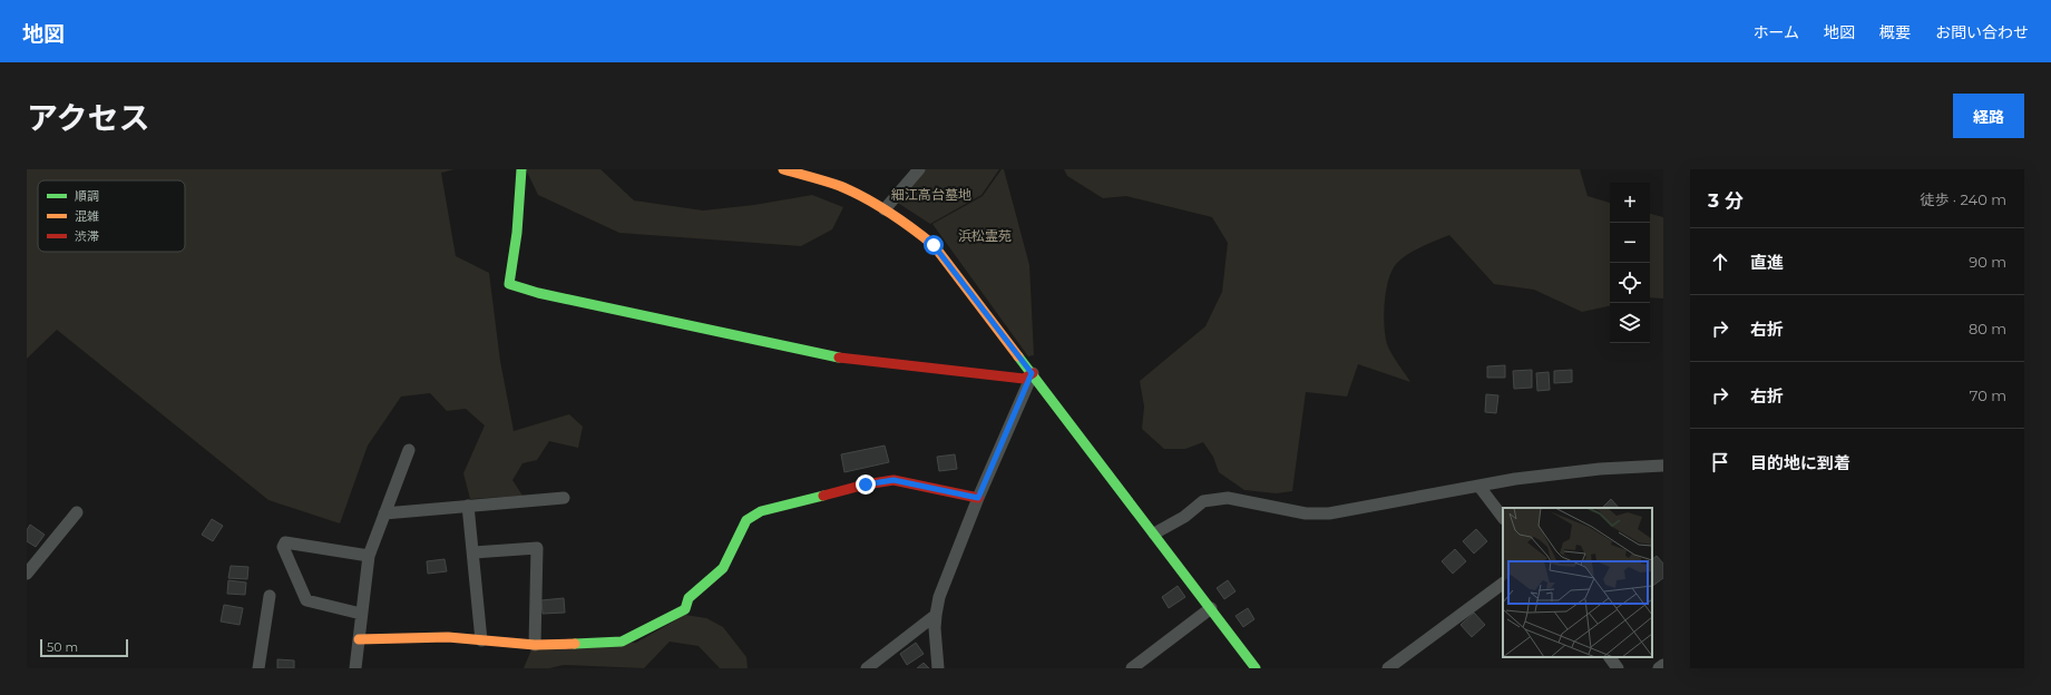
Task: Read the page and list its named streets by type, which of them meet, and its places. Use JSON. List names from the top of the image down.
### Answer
{
  "parks": ["細江高台墓地", "浜松霊苑"],
  "legend": ["順調", "混雑", "渋滞"],
  "scale_bar": "50 m",
  "page": {
    "header": "地図",
    "nav": [
      "ホーム",
      "地図",
      "概要",
      "お問い合わせ"
    ],
    "title": "アクセス",
    "buttons": "経路",
    "heading": ["3 分", "徒歩 · 240 m"],
    "map_buttons": ["+", "−"],
    "list": [
      ["直進", "90 m"],
      ["右折", "80 m"],
      ["右折", "70 m"],
      "目的地に到着"
    ],
    "scale": "50 m"
  }
}
